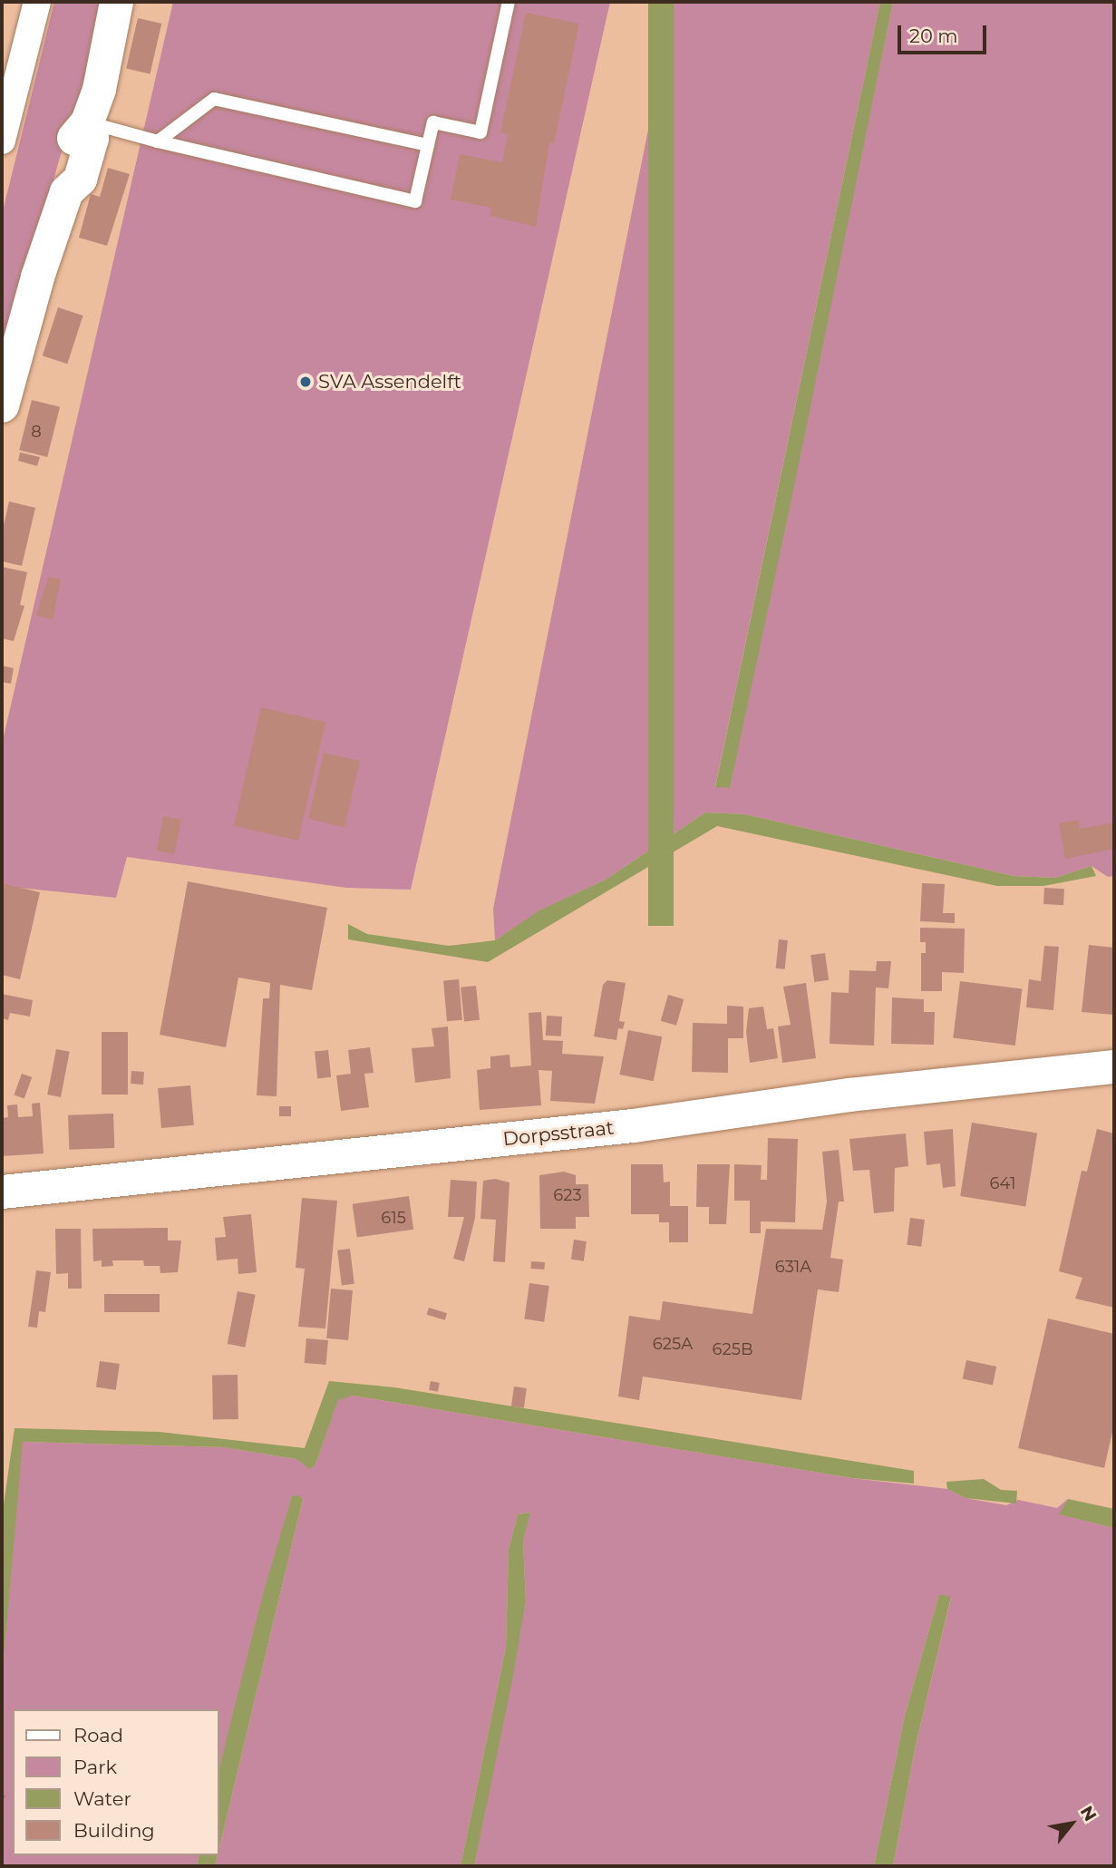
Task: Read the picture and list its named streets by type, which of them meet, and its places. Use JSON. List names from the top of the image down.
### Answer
{
  "streets": {
    "street": ["Dorpsstraat"]
  },
  "places": ["SVA Assendelft"],
  "house_numbers": [
    "8",
    "641",
    "623",
    "615",
    "631A",
    "625A",
    "625B"
  ],
  "legend": [
    "Road",
    "Park",
    "Water",
    "Building"
  ],
  "scale_bar": "20 m",
  "north": "top right"
}
